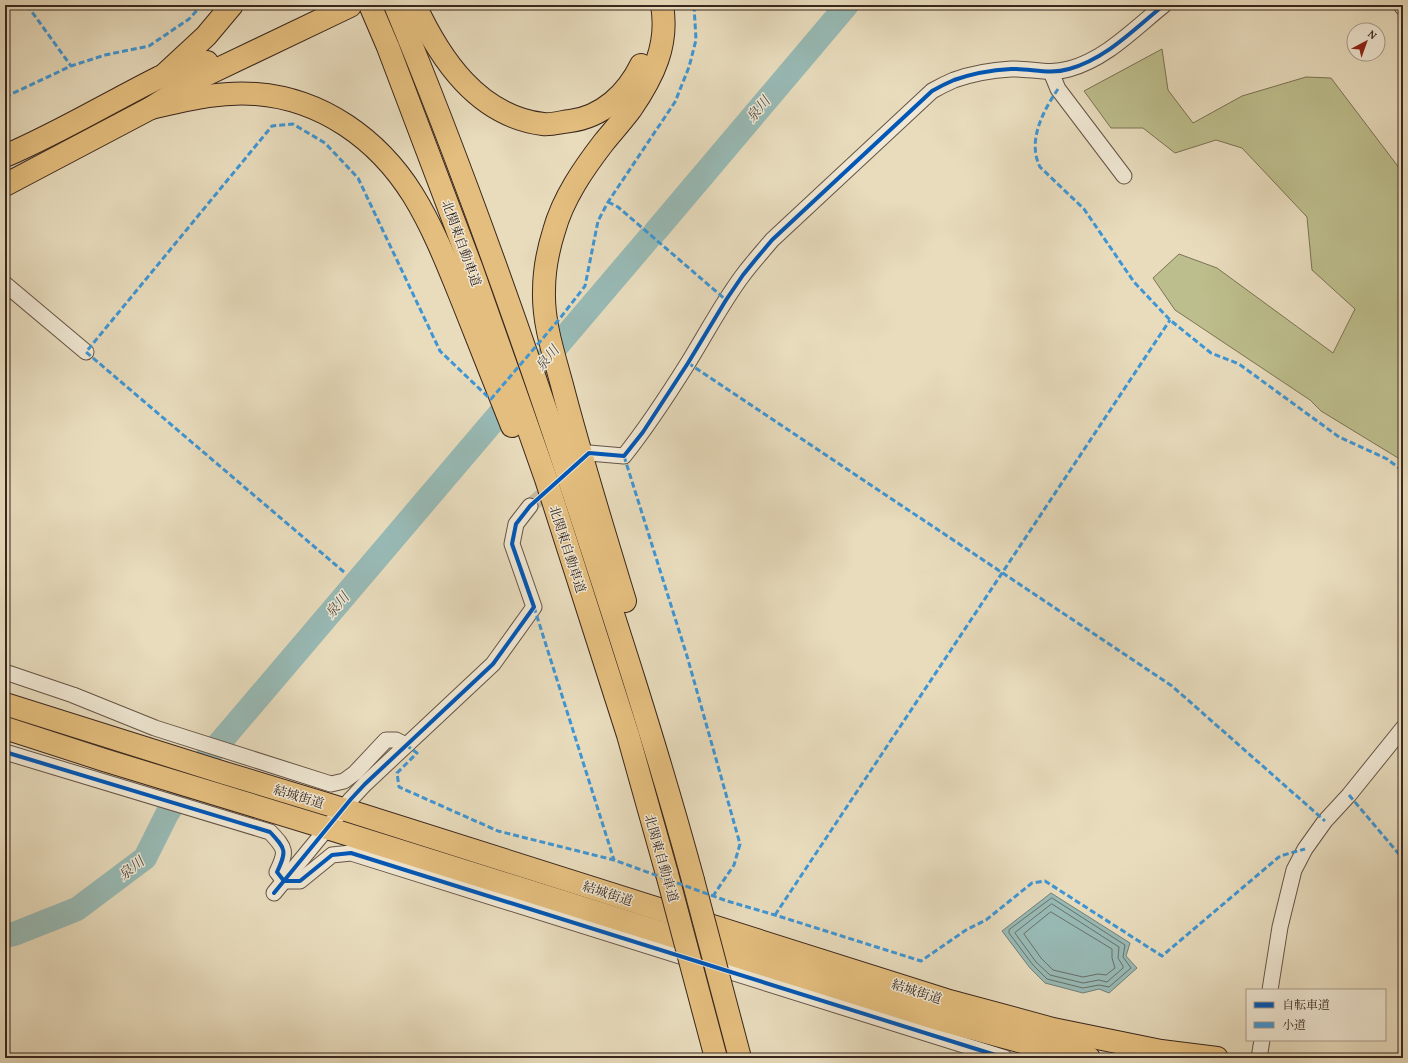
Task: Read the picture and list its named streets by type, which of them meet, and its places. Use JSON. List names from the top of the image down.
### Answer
{
  "streets": {
    "highway": ["北関東自動車道", "結城街道"]
  },
  "water": ["泉川"],
  "legend": ["自転車道", "小道"],
  "north": "top right"
}
